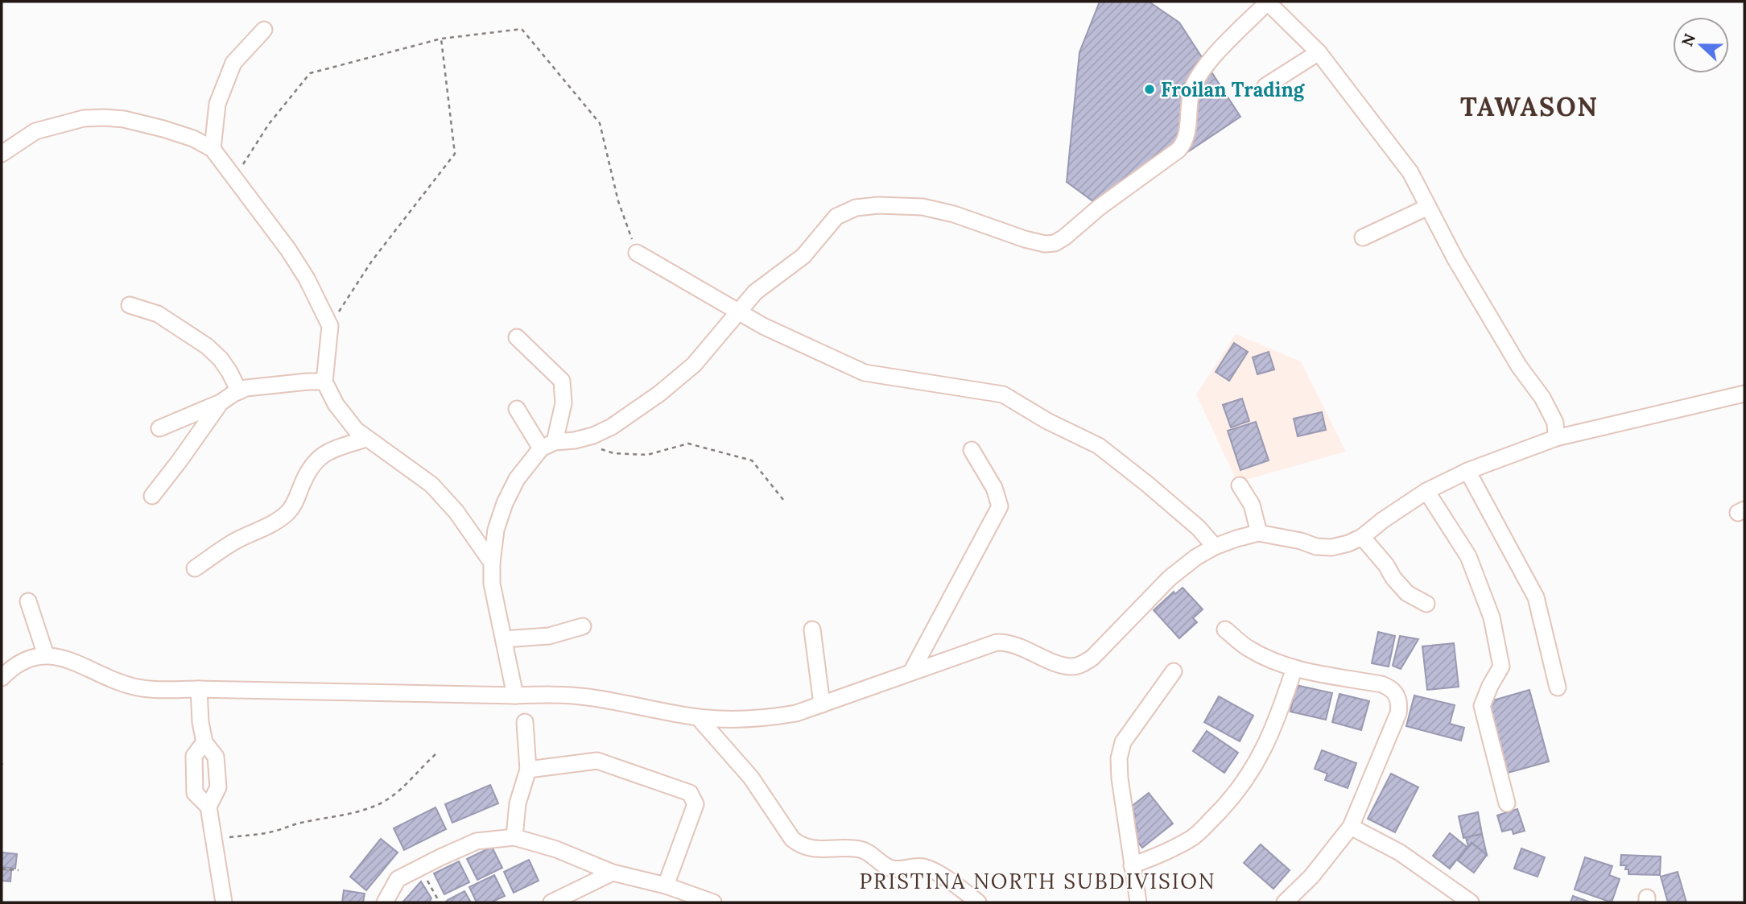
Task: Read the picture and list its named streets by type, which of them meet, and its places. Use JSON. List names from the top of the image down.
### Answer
{
  "districts": ["TAWASON", "PRISTINA NORTH SUBDIVISION"],
  "places": ["Froilan Trading"],
  "north": "left"
}
